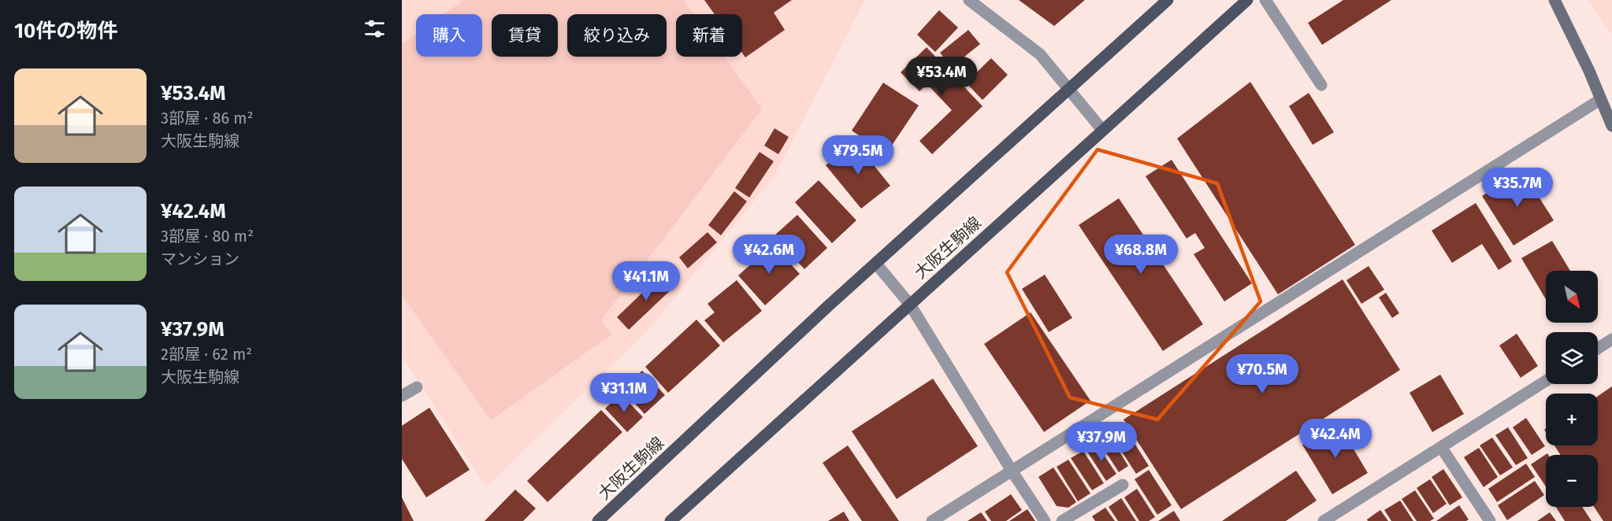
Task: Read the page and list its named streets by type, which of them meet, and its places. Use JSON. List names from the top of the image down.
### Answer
{
  "streets": {
    "main road": ["大阪生駒線"]
  },
  "north": "bottom right",
  "page": {
    "heading": "10件の物件",
    "chip": [
      "購入",
      "賃貸",
      "絞り込み",
      "新着"
    ],
    "list": [
      {
        "name": "¥53.4M",
        "note": "3部屋 · 86 m² · 大阪生駒線"
      },
      {
        "name": "¥42.4M",
        "note": "3部屋 · 80 m² · マンション"
      },
      {
        "name": "¥37.9M",
        "note": "2部屋 · 62 m² · 大阪生駒線"
      }
    ],
    "price": [
      "¥53.4M",
      "¥79.5M",
      "¥35.7M",
      "¥42.6M",
      "¥68.8M",
      "¥41.1M",
      "¥70.5M",
      "¥31.1M",
      "¥42.4M",
      "¥37.9M"
    ],
    "map_buttons": ["+", "−"]
  }
}
